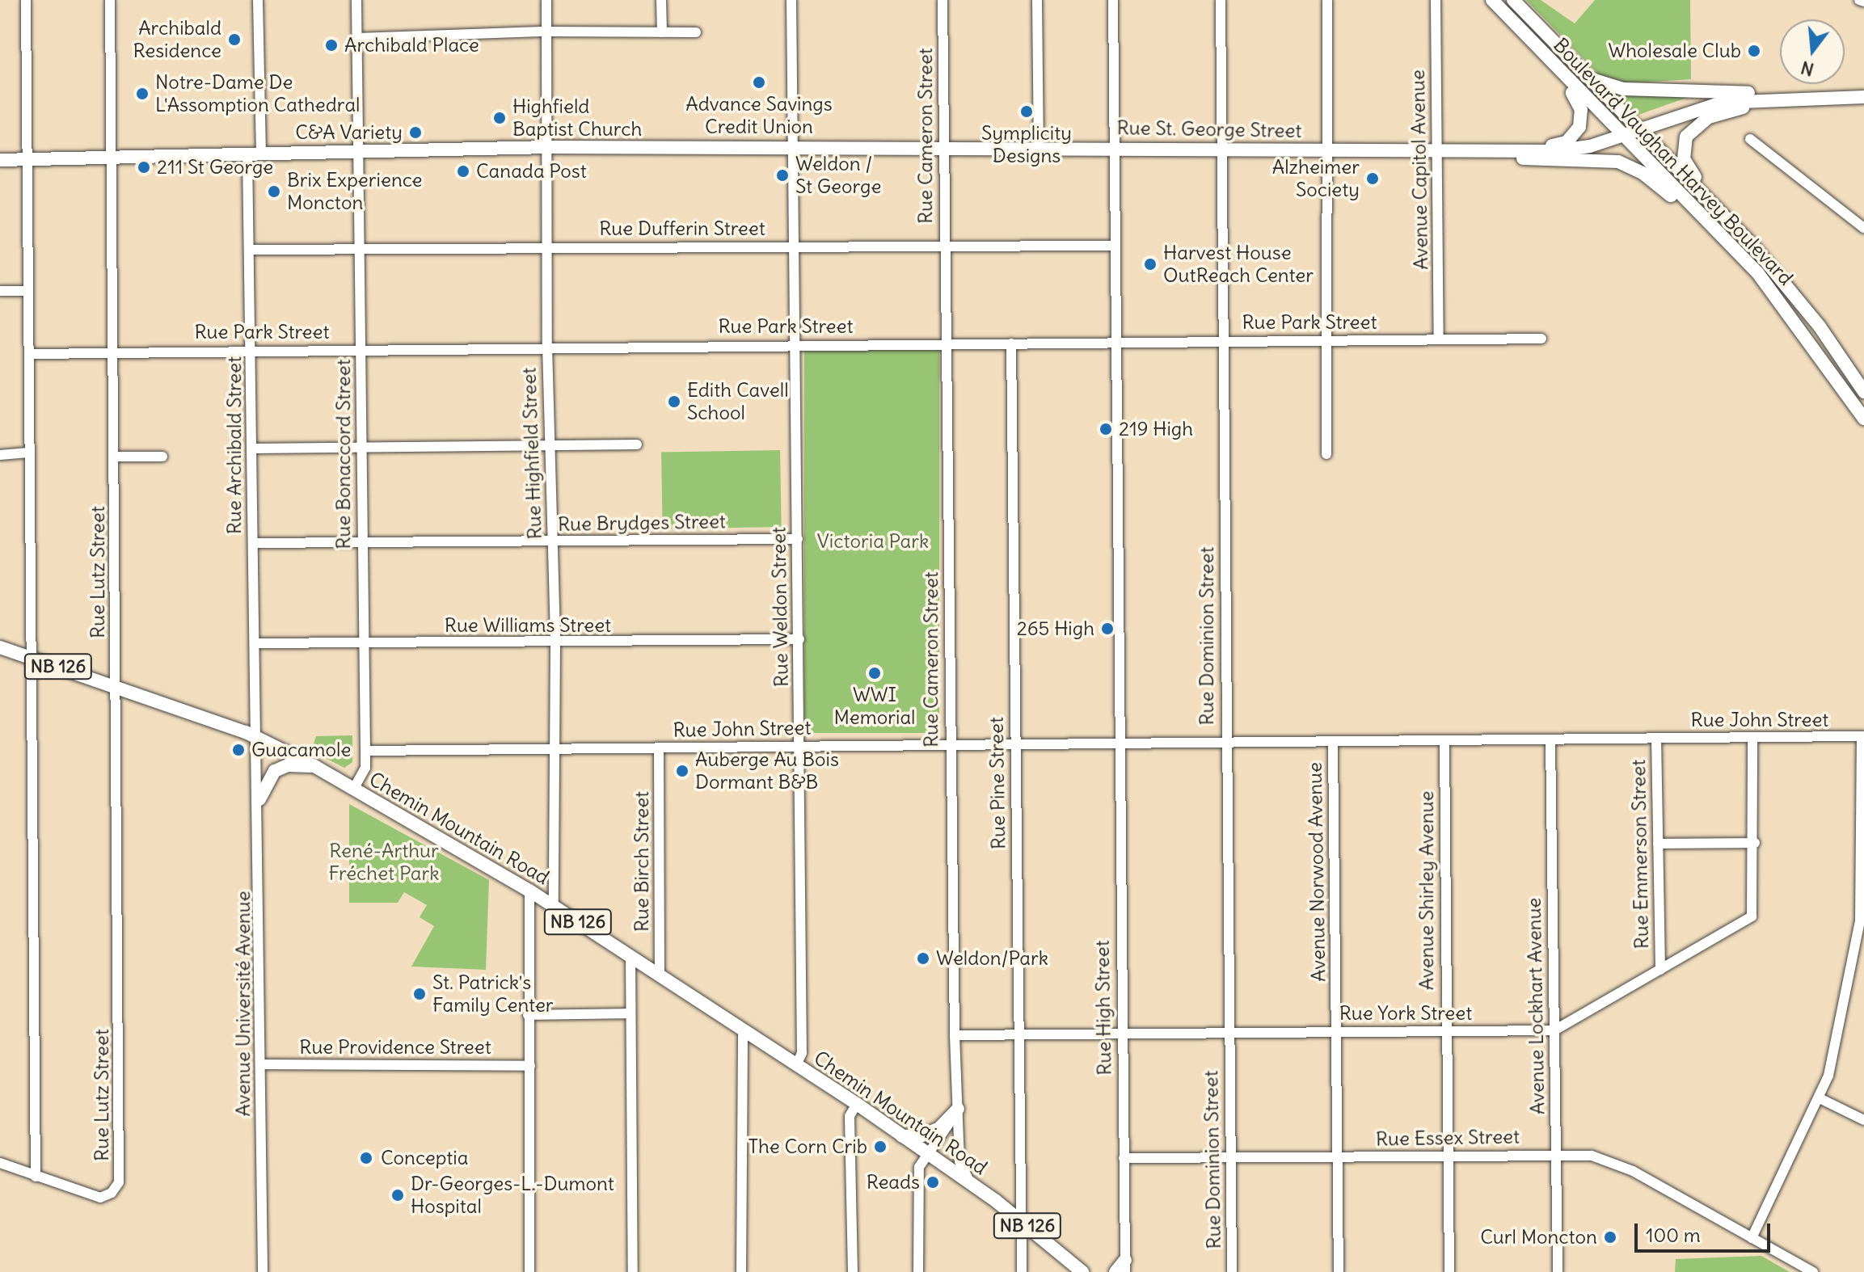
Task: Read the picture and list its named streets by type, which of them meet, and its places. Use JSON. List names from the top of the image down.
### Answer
{
  "streets": {
    "main road": [
      "Rue St. George Street",
      "Boulevard Vaughan Harvey Boulevard",
      "NB 126",
      "Chemin Mountain Road"
    ],
    "street": [
      "Rue Cameron Street",
      "Avenue Capitol Avenue",
      "Rue Dufferin Street",
      "Rue Park Street",
      "Rue Archibald Street",
      "Rue Highfield Street",
      "Rue Bonaccord Street",
      "Rue Brydges Street",
      "Rue Lutz Street",
      "Rue Weldon Street",
      "Rue Williams Street",
      "Rue Dominion Street",
      "Rue John Street",
      "Rue Pine Street",
      "Rue Emmerson Street",
      "Rue Birch Street",
      "Avenue Norwood Avenue",
      "Avenue Shirley Avenue",
      "Avenue Université Avenue",
      "Avenue Lockhart Avenue",
      "Rue High Street",
      "Rue York Street",
      "Rue Providence Street",
      "Rue Essex Street"
    ]
  },
  "crossings": [
    ["Rue St. George Street", "Rue Cameron Street"],
    ["Rue St. George Street", "Boulevard Vaughan Harvey Boulevard"],
    ["Rue St. George Street", "Avenue Capitol Avenue"],
    ["Rue St. George Street", "Rue Archibald Street"],
    ["Rue St. George Street", "Rue Highfield Street"],
    ["Rue St. George Street", "Rue Bonaccord Street"],
    ["Rue St. George Street", "Rue Lutz Street"],
    ["Rue St. George Street", "Rue Weldon Street"],
    ["Rue St. George Street", "Rue Dominion Street"],
    ["Rue St. George Street", "Rue High Street"],
    ["Rue Cameron Street", "Rue Dufferin Street"],
    ["Rue Cameron Street", "Rue Park Street"],
    ["Rue Cameron Street", "Rue John Street"],
    ["Rue Cameron Street", "Chemin Mountain Road"],
    ["Rue Cameron Street", "Rue York Street"],
    ["Avenue Capitol Avenue", "Rue Park Street"],
    ["Rue Dufferin Street", "Rue Archibald Street"],
    ["Rue Dufferin Street", "Rue Highfield Street"],
    ["Rue Dufferin Street", "Rue Bonaccord Street"],
    ["Rue Dufferin Street", "Rue Weldon Street"],
    ["Rue Dufferin Street", "Rue High Street"],
    ["Rue Park Street", "Rue Archibald Street"],
    ["Rue Park Street", "Rue Highfield Street"],
    ["Rue Park Street", "Rue Bonaccord Street"],
    ["Rue Park Street", "Rue Lutz Street"],
    ["Rue Park Street", "Rue Weldon Street"],
    ["Rue Park Street", "Rue Dominion Street"],
    ["Rue Park Street", "Rue Pine Street"],
    ["Rue Park Street", "Rue High Street"],
    ["Rue Archibald Street", "Rue Brydges Street"],
    ["Rue Archibald Street", "Rue Williams Street"],
    ["Rue Archibald Street", "Chemin Mountain Road"],
    ["Rue Archibald Street", "Avenue Université Avenue"],
    ["Rue Highfield Street", "Rue Brydges Street"],
    ["Rue Highfield Street", "Rue Williams Street"],
    ["Rue Highfield Street", "Rue John Street"],
    ["Rue Highfield Street", "Chemin Mountain Road"],
    ["Rue Bonaccord Street", "Rue Brydges Street"],
    ["Rue Bonaccord Street", "Rue Williams Street"],
    ["Rue Bonaccord Street", "Rue John Street"],
    ["Rue Bonaccord Street", "Chemin Mountain Road"],
    ["Rue Brydges Street", "Rue Weldon Street"],
    ["Rue Lutz Street", "Chemin Mountain Road"],
    ["Rue Weldon Street", "Rue Williams Street"],
    ["Rue Weldon Street", "Rue John Street"],
    ["Rue Weldon Street", "Chemin Mountain Road"],
    ["Rue Dominion Street", "Rue John Street"],
    ["Rue Dominion Street", "Rue York Street"],
    ["Rue Dominion Street", "Rue Essex Street"],
    ["Rue John Street", "Rue Pine Street"],
    ["Rue John Street", "Rue Emmerson Street"],
    ["Rue John Street", "Rue Birch Street"],
    ["Rue John Street", "Avenue Norwood Avenue"],
    ["Rue John Street", "Avenue Shirley Avenue"],
    ["Rue John Street", "Avenue Lockhart Avenue"],
    ["Rue John Street", "Rue High Street"],
    ["Rue Pine Street", "Chemin Mountain Road"],
    ["Rue Pine Street", "Rue York Street"],
    ["Chemin Mountain Road", "Rue Birch Street"],
    ["Chemin Mountain Road", "Avenue Université Avenue"],
    ["Rue Emmerson Street", "Rue York Street"],
    ["Avenue Norwood Avenue", "Rue York Street"],
    ["Avenue Norwood Avenue", "Rue Essex Street"],
    ["Avenue Shirley Avenue", "Rue York Street"],
    ["Avenue Shirley Avenue", "Rue Essex Street"],
    ["Avenue Université Avenue", "Rue Providence Street"],
    ["Avenue Lockhart Avenue", "Rue York Street"],
    ["Avenue Lockhart Avenue", "Rue Essex Street"],
    ["Rue High Street", "Rue York Street"],
    ["Rue High Street", "Rue Essex Street"]
  ],
  "parks": ["Victoria Park", "René-Arthur Fréchet Park"],
  "places": [
    "Archibald Residence",
    "Archibald Place",
    "Wholesale Club",
    "Advance Savings Credit Union",
    "Notre-Dame De L'Assomption Cathedral",
    "Symplicity Designs",
    "Highfield Baptist Church",
    "C&A Variety",
    "211 St George",
    "Canada Post",
    "Weldon / St George",
    "Alzheimer Society",
    "Brix Experience Moncton",
    "Harvest House OutReach Center",
    "Edith Cavell School",
    "219 High",
    "265 High",
    "WWI Memorial",
    "Guacamole",
    "Auberge Au Bois Dormant B&B",
    "Weldon/Park",
    "St. Patrick's Family Center",
    "The Corn Crib",
    "Conceptia",
    "Reads",
    "Dr-Georges-L.-Dumont Hospital",
    "Curl Moncton"
  ],
  "scale_bar": "100 m",
  "north": "bottom"
}
